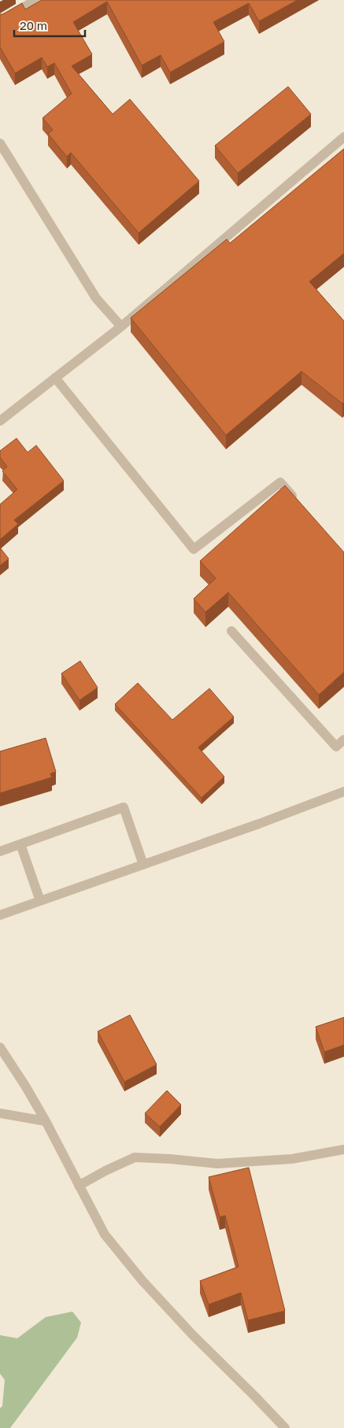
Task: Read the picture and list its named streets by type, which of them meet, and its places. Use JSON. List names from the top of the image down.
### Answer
{
  "scale_bar": "20 m"
}
